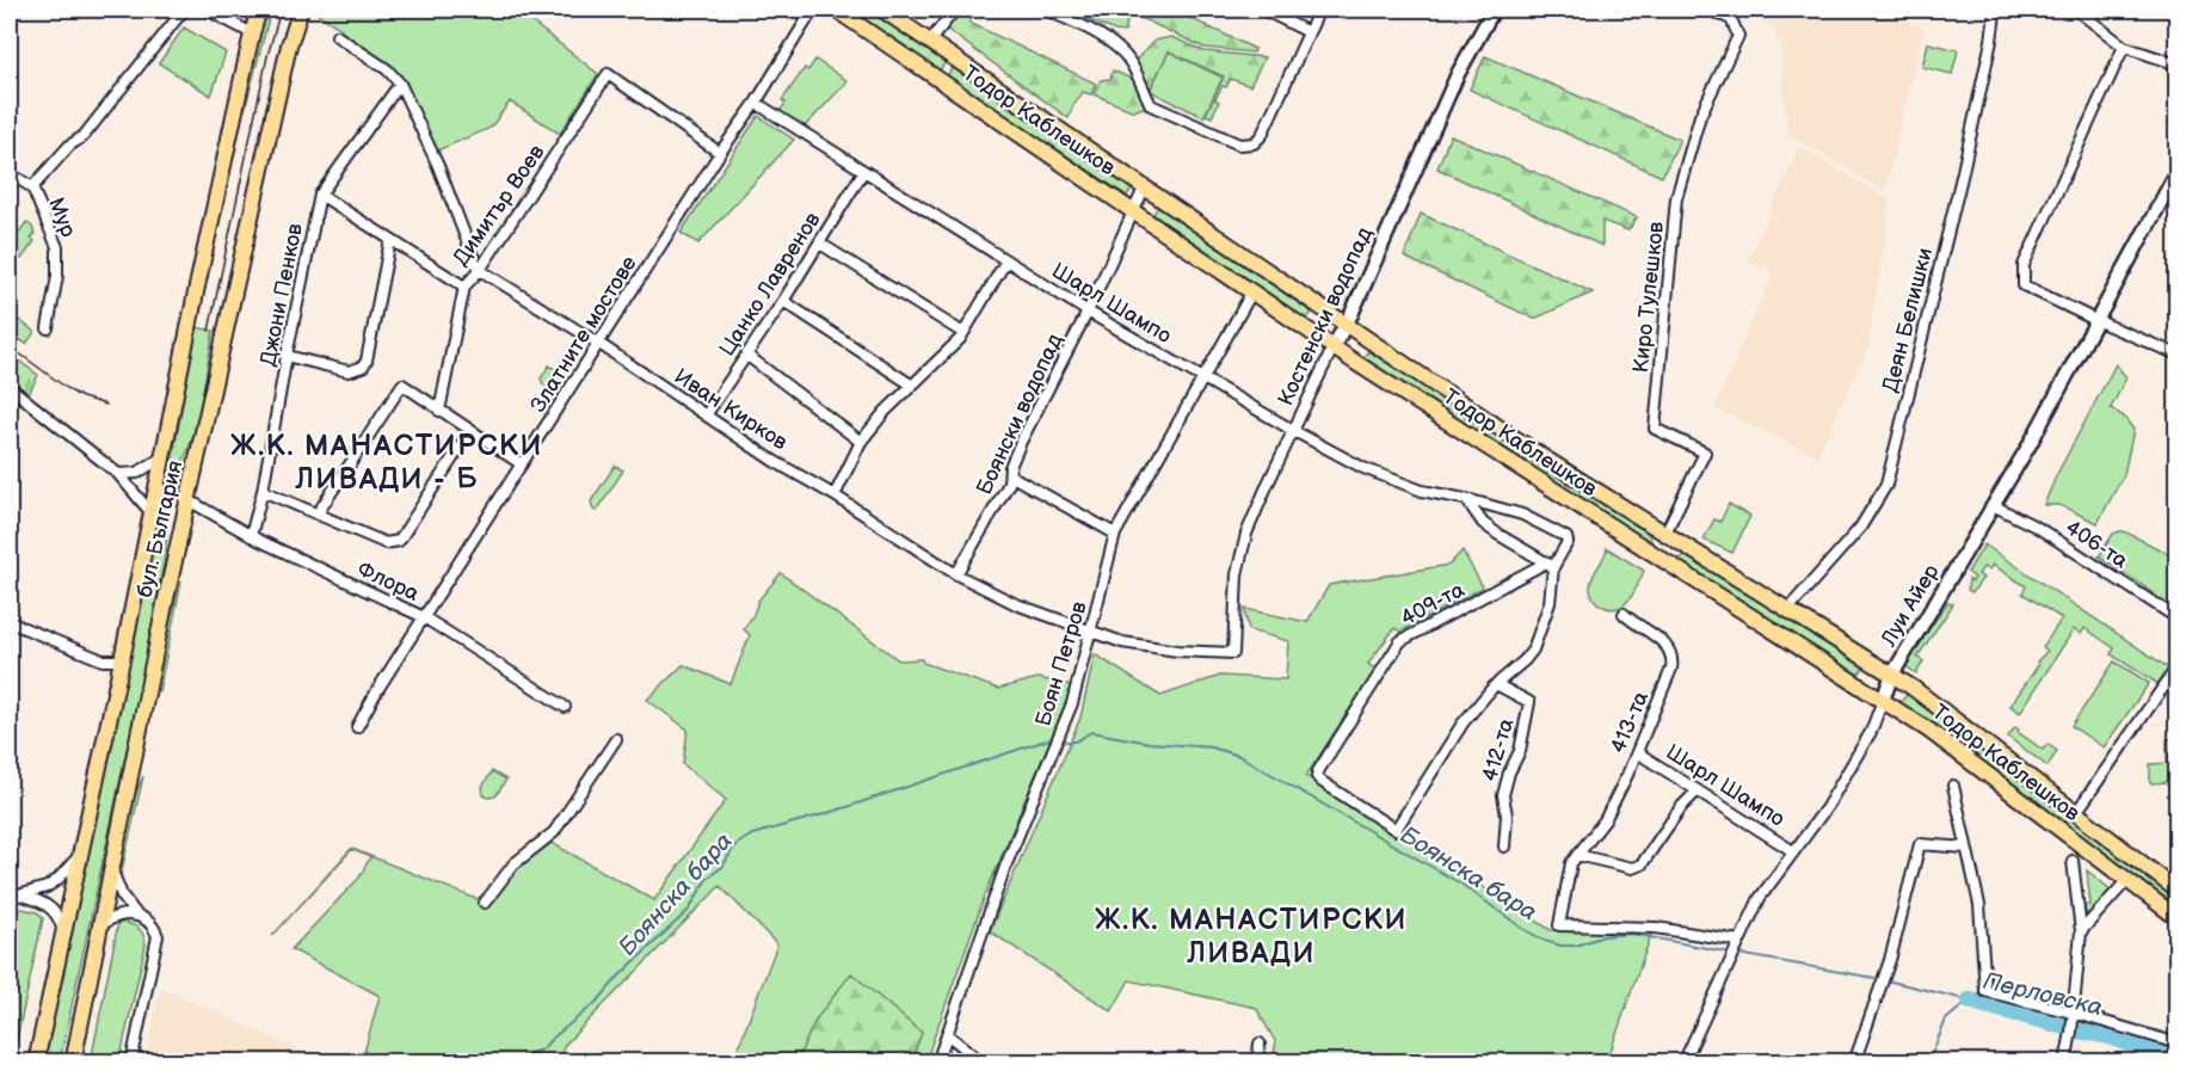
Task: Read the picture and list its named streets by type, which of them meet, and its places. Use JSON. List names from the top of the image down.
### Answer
{
  "streets": {
    "main road": [
      "Тодор Каблешков",
      "Костенски водопад",
      "бул. България",
      "Луи Айер"
    ],
    "street": [
      "Димитър Воев",
      "Мур",
      "Цанко Лавренов",
      "Джони Пенков",
      "Киро Тулешков",
      "Шарл Шампо",
      "Деян Белишки",
      "Златните мостове",
      "Иван Кирков",
      "Боянски водопад",
      "406-та",
      "Флора",
      "409-та",
      "Боян Петров",
      "413-та",
      "412-та"
    ]
  },
  "crossings": [
    ["Тодор Каблешков", "Киро Тулешков"],
    ["Тодор Каблешков", "Костенски водопад"],
    ["Тодор Каблешков", "Деян Белишки"],
    ["Тодор Каблешков", "Боянски водопад"],
    ["Тодор Каблешков", "Луи Айер"],
    ["Тодор Каблешков", "Боян Петров"],
    ["Димитър Воев", "Златните мостове"],
    ["Димитър Воев", "Иван Кирков"],
    ["Цанко Лавренов", "Шарл Шампо"],
    ["Цанко Лавренов", "Иван Кирков"],
    ["Джони Пенков", "Флора"],
    ["Шарл Шампо", "Костенски водопад"],
    ["Шарл Шампо", "Златните мостове"],
    ["Шарл Шампо", "Боянски водопад"],
    ["Шарл Шампо", "409-та"],
    ["Шарл Шампо", "Луи Айер"],
    ["Шарл Шампо", "Боян Петров"],
    ["Шарл Шампо", "413-та"],
    ["Костенски водопад", "Иван Кирков"],
    ["Златните мостове", "Иван Кирков"],
    ["Златните мостове", "Флора"],
    ["Иван Кирков", "Боянски водопад"],
    ["Иван Кирков", "Боян Петров"],
    ["бул. България", "Флора"],
    ["406-та", "Луи Айер"],
    ["409-та", "412-та"],
    ["Луи Айер", "413-та"]
  ],
  "districts": ["Ж.К. МАНАСТИРСКИ ЛИВАДИ - Б", "Ж.К. МАНАСТИРСКИ ЛИВАДИ"],
  "water": ["Боянска бара", "Перловска"]
}
